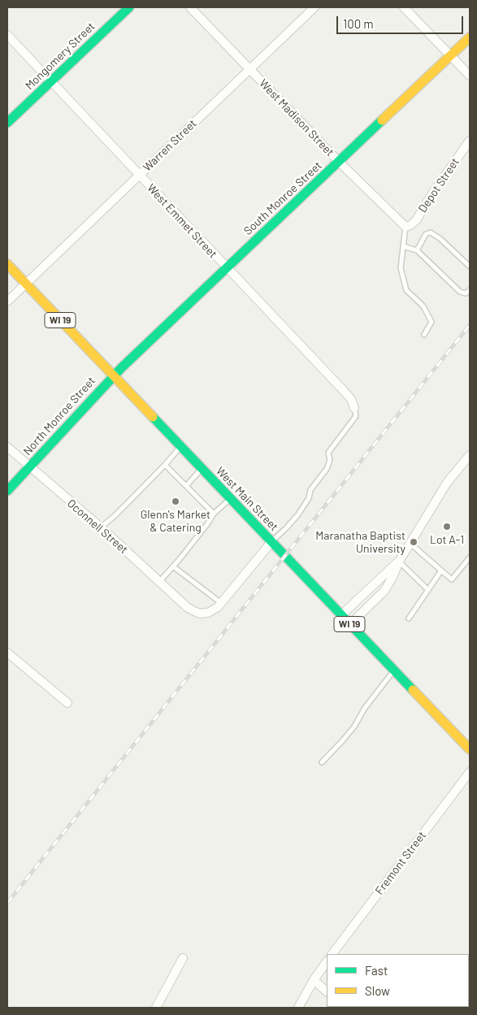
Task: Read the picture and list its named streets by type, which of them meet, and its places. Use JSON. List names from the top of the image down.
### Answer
{
  "streets": {
    "main road": [
      "Mongomery Street",
      "South Monroe Street",
      "WI 19",
      "North Monroe Street",
      "West Main Street"
    ],
    "street": [
      "West Madison Street",
      "Warren Street",
      "Depot Street",
      "West Emmet Street",
      "Oconnell Street",
      "Fremont Street"
    ]
  },
  "crossings": [
    ["Mongomery Street", "West Emmet Street"],
    ["West Madison Street", "Warren Street"],
    ["West Madison Street", "Depot Street"],
    ["West Madison Street", "South Monroe Street"],
    ["Warren Street", "West Emmet Street"],
    ["Warren Street", "West Main Street"],
    ["South Monroe Street", "West Emmet Street"],
    ["South Monroe Street", "North Monroe Street"],
    ["South Monroe Street", "West Main Street"],
    ["North Monroe Street", "West Main Street"],
    ["North Monroe Street", "Oconnell Street"]
  ],
  "places": ["Glenn's Market & Catering", "Lot A-1", "Maranatha Baptist University"],
  "legend": ["Fast", "Slow"],
  "scale_bar": "100 m"
}
